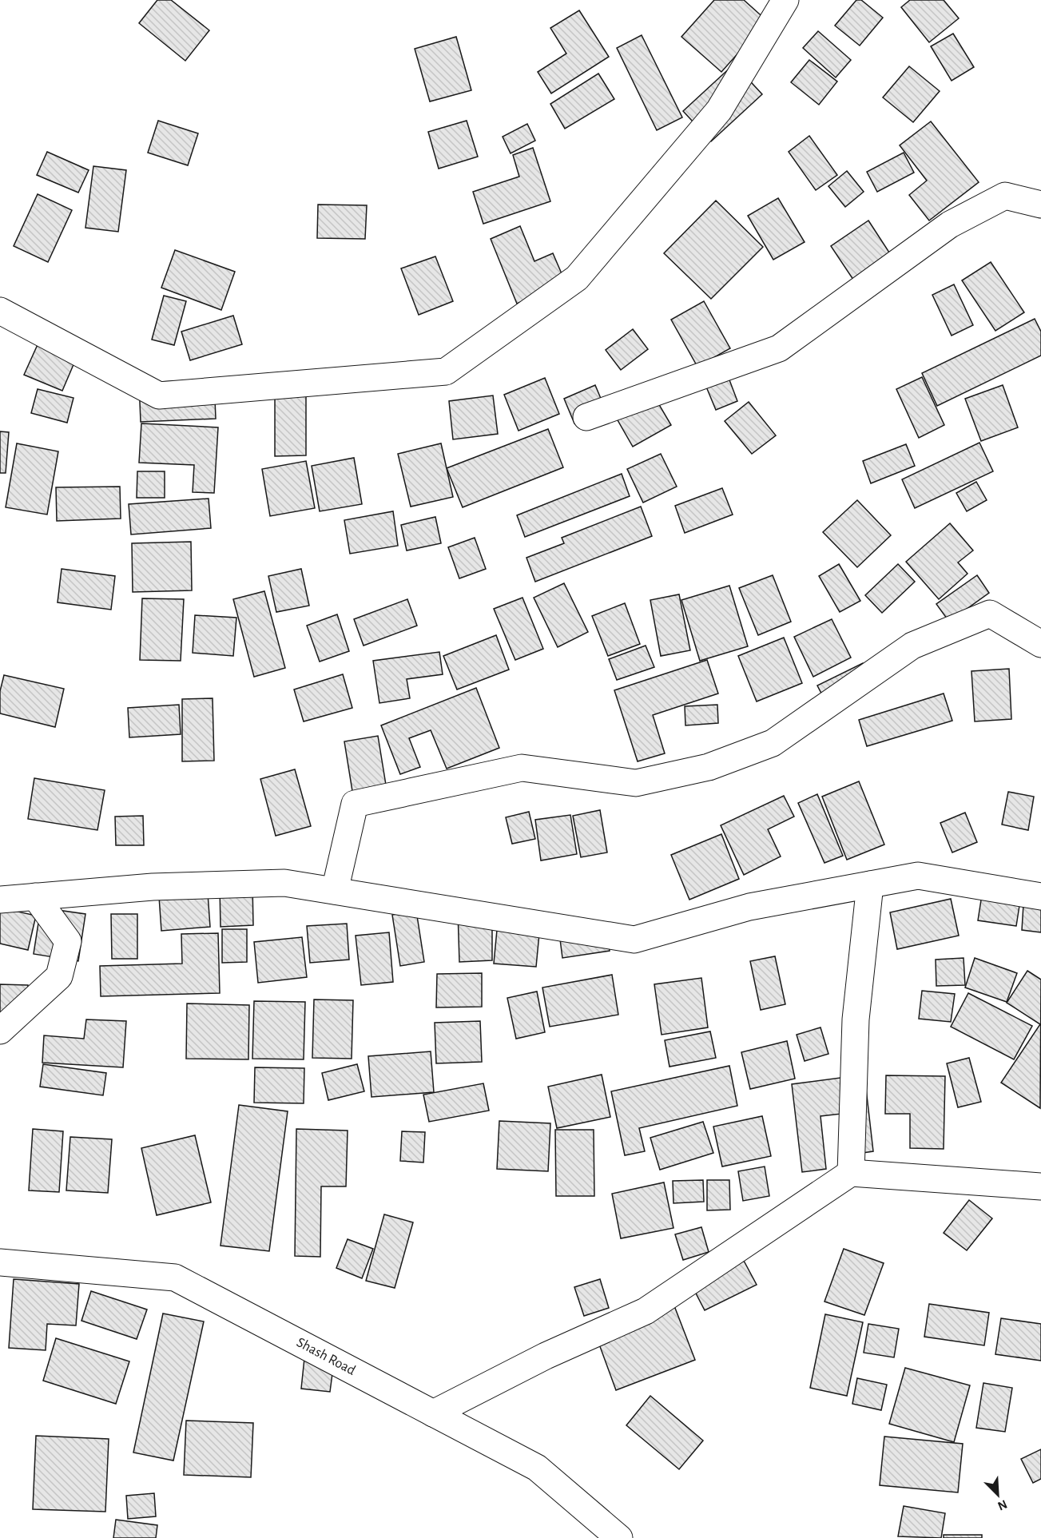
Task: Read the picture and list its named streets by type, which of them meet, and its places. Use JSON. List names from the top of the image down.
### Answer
{
  "streets": {
    "street": ["Shash Road"]
  },
  "north": "bottom right"
}
